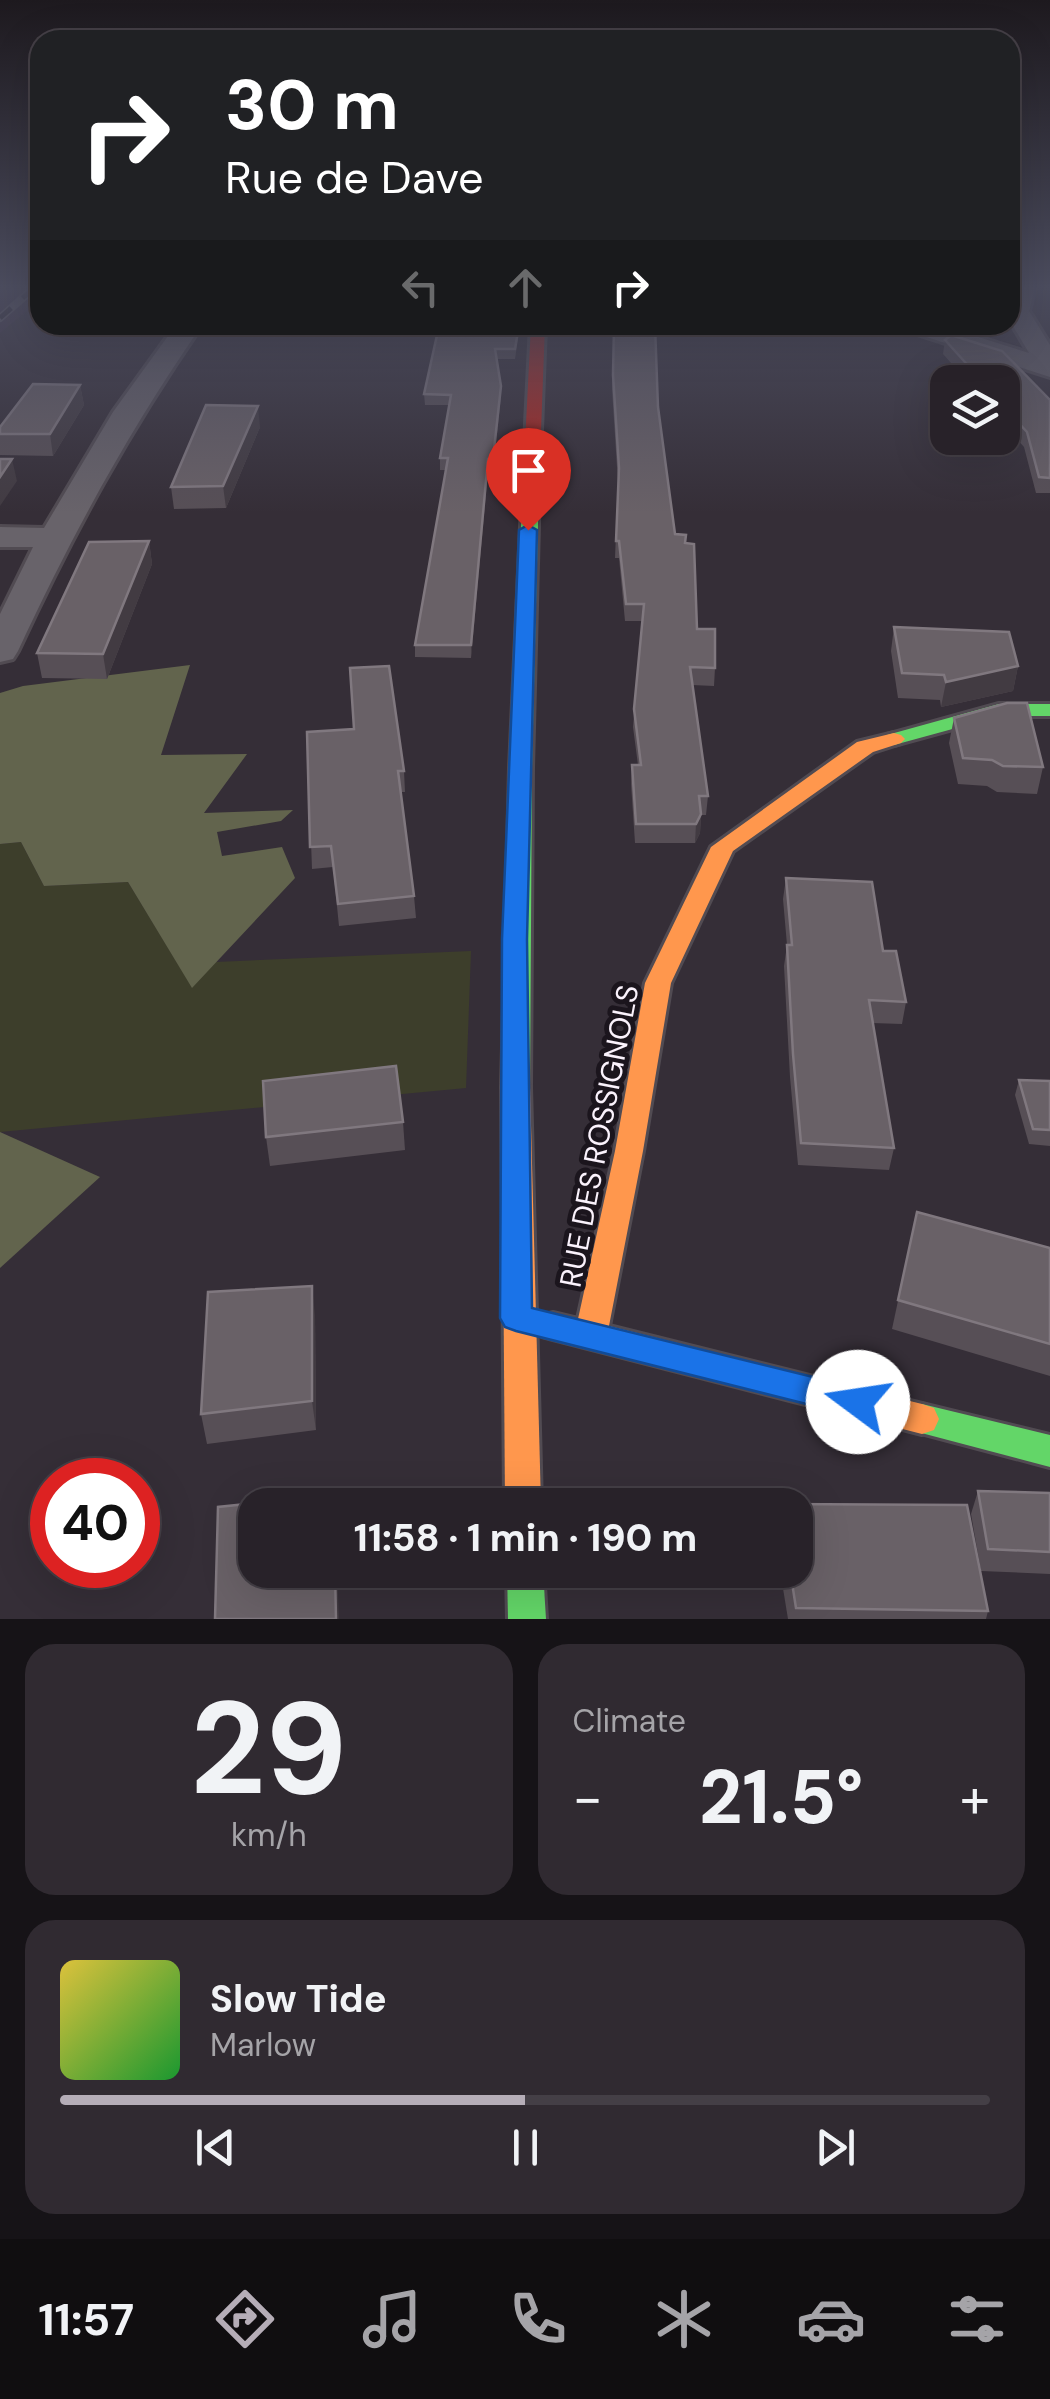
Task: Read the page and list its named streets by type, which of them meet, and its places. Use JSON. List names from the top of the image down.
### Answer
{
  "streets": {
    "main road": ["RUE DES ROSSIGNOLS"]
  },
  "page": {
    "turn": ["30 m", "Rue de Dave"],
    "limit": "40",
    "trip": "11:58 · 1 min · 190 m",
    "tile": [
      ["29", "km/h"],
      "Climate"
    ],
    "heat": ["−", "21.5°", "+"],
    "song": ["Slow Tide", "Marlow"],
    "tabs": "11:57"
  }
}
